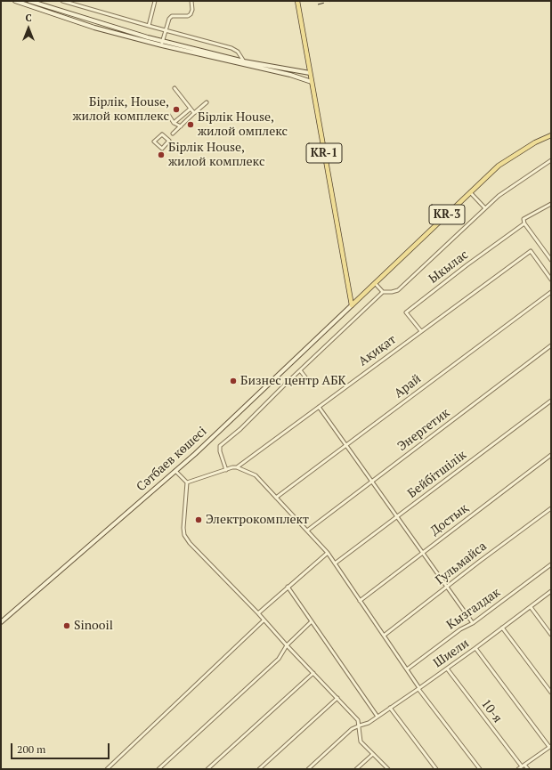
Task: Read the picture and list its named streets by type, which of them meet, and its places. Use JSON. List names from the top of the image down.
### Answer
{
  "streets": {
    "main road": ["KR-1", "KR-3", "Сәтбаев көшесі"],
    "street": [
      "Ыкылас",
      "Ақиқат",
      "Арай",
      "Энергетик",
      "Бейбітшілік",
      "Достық",
      "Гульмайса",
      "Кызгалдак",
      "Шиели",
      "10-я"
    ]
  },
  "crossings": [
    ["KR-1", "KR-3"],
    ["KR-1", "Сәтбаев көшесі"],
    ["KR-3", "Сәтбаев көшесі"],
    ["Ыкылас", "Ақиқат"],
    ["Шиели", "10-я"]
  ],
  "places": [
    "Бірлік, House, жилой комплекс",
    "Бірлік House, жилой омплекс",
    "Бірлік House, жилой комплекс",
    "Бизнес центр АБК",
    "Электрокомплект",
    "Sinooil"
  ],
  "scale_bar": "200 m",
  "north": "top"
}
